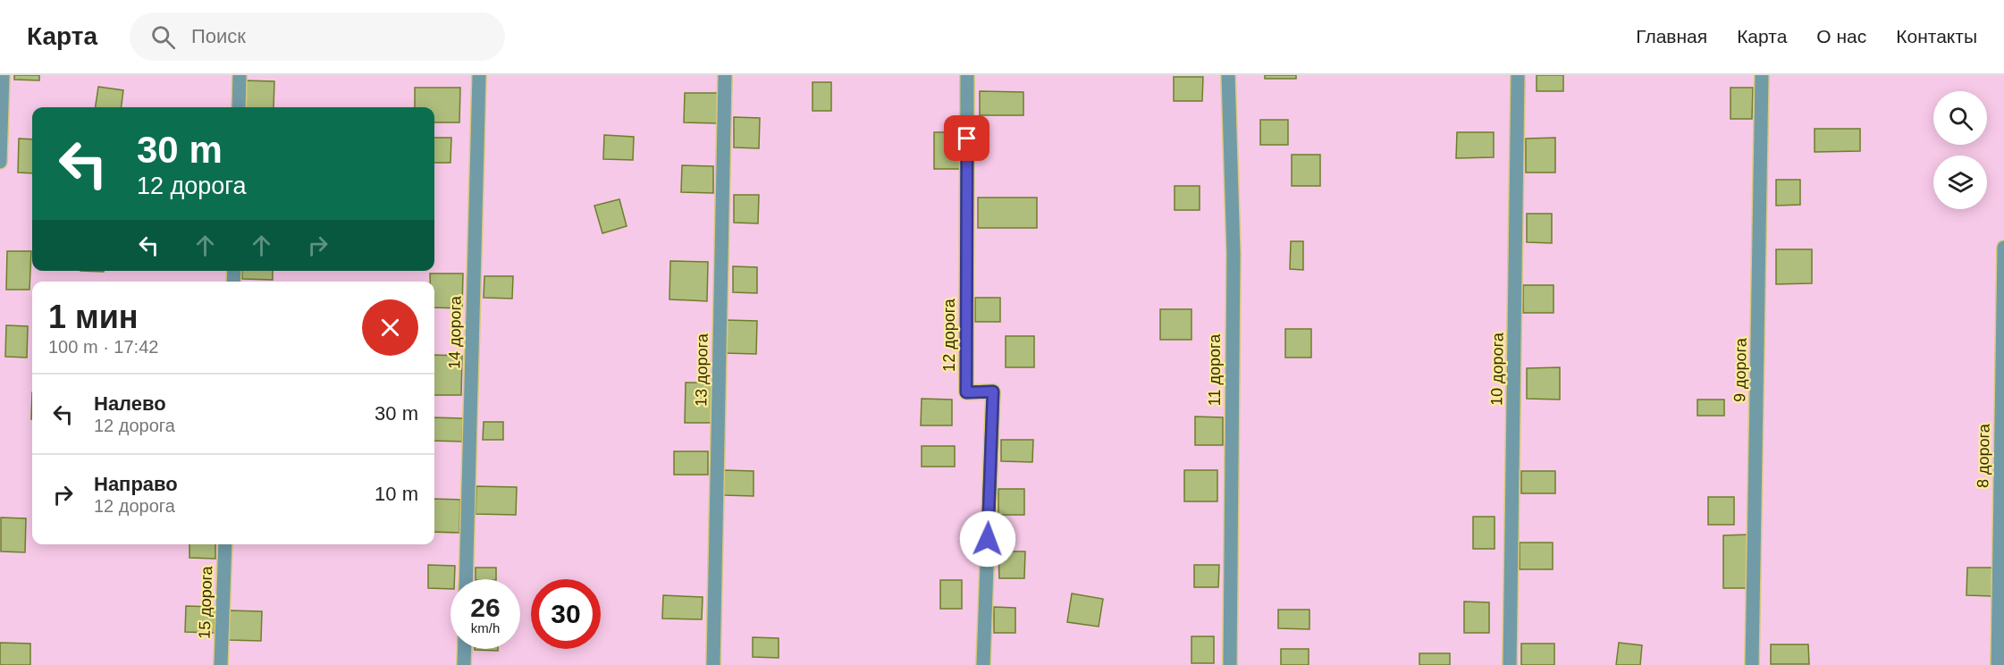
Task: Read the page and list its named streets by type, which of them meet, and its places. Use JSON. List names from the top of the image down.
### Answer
{
  "streets": {
    "street": [
      "14 дорога",
      "12 дорога",
      "10 дорога",
      "13 дорога",
      "11 дорога",
      "9 дорога",
      "8 дорога",
      "15 дорога"
    ]
  },
  "page": {
    "header": "Карта",
    "search": "Поиск",
    "nav": [
      "Главная",
      "Карта",
      "О нас",
      "Контакты"
    ],
    "turn": ["30 m", "12 дорога"],
    "heading": ["1 мин", "100 m · 17:42"],
    "list": [
      {
        "name": "Налево",
        "note": "12 дорога",
        "value": "30 m"
      },
      {
        "name": "Направо",
        "note": "12 дорога",
        "value": "10 m"
      }
    ],
    "speed": "26 km/h",
    "limit": "30"
  }
}
